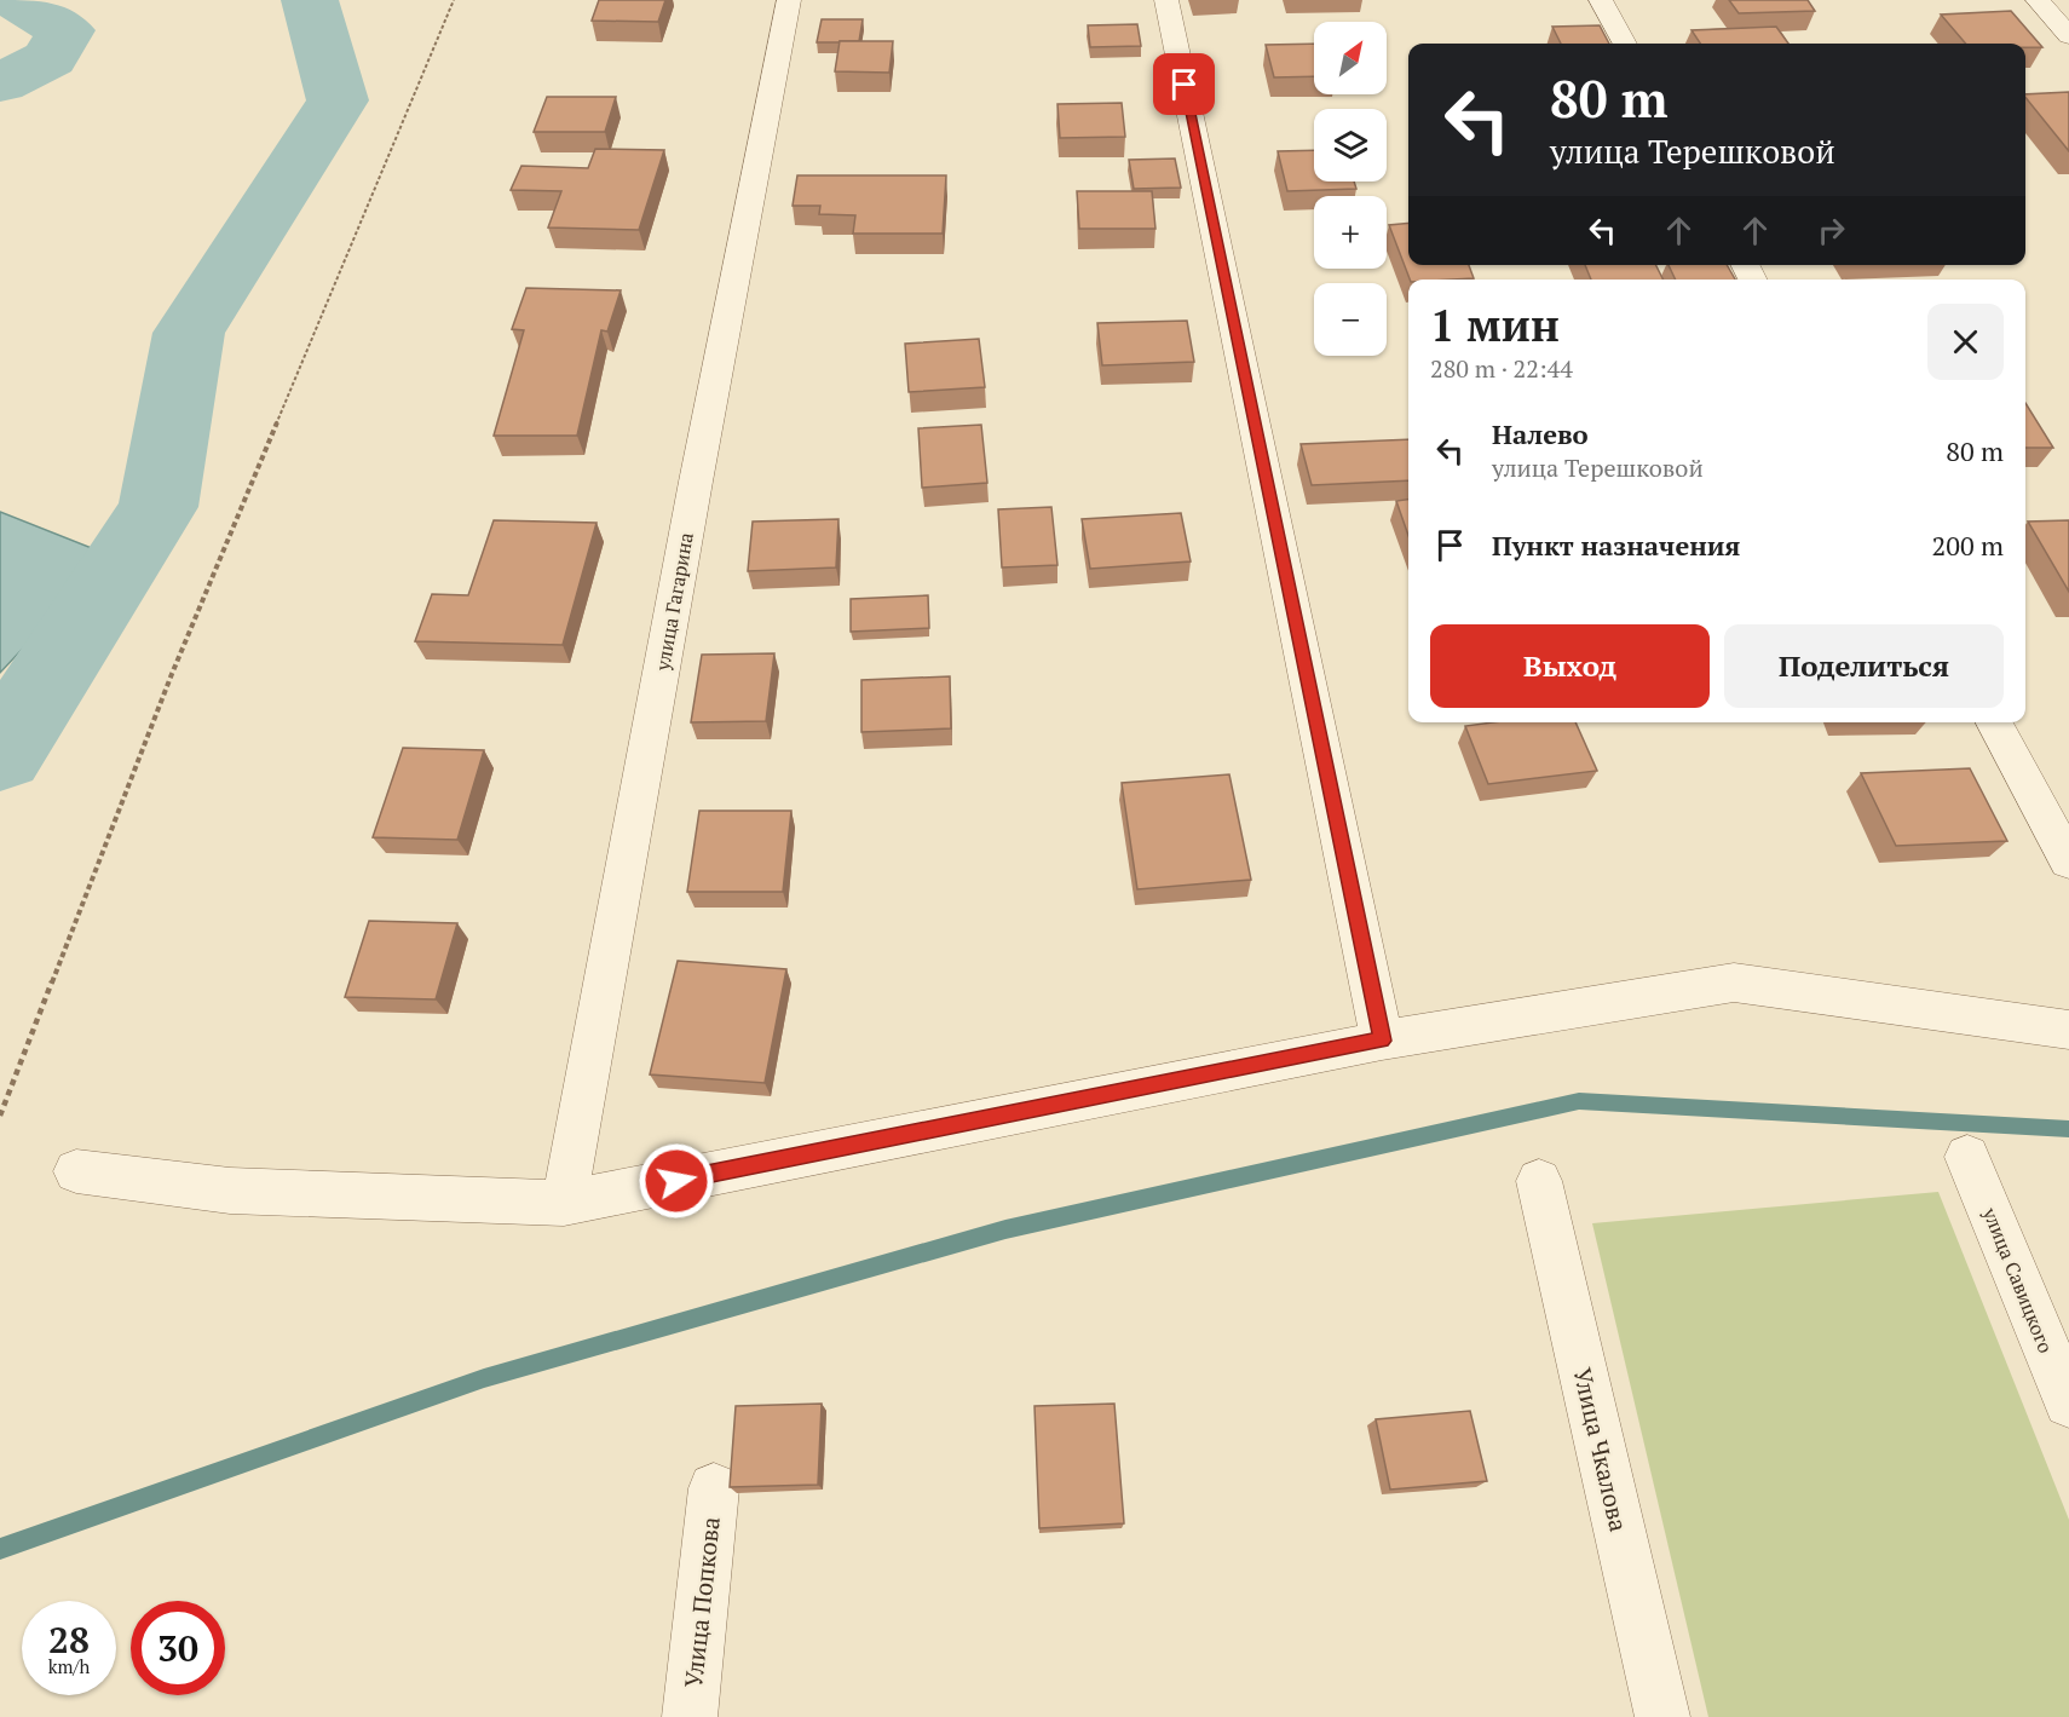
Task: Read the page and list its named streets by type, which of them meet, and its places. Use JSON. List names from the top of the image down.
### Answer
{
  "streets": {
    "street": [
      "улица Гагарина",
      "улица Савицкого",
      "Улица Чкалова",
      "Улица Попкова"
    ]
  },
  "north": "top right",
  "page": {
    "map_buttons": ["+", "−"],
    "turn": ["80 m", "улица Терешковой"],
    "heading": ["1 мин", "280 m · 22:44"],
    "list": [
      {
        "name": "Налево",
        "note": "улица Терешковой",
        "value": "80 m"
      },
      {
        "name": "Пункт назначения",
        "value": "200 m"
      }
    ],
    "buttons": ["Выход", "Поделиться"],
    "speed": "28 km/h",
    "limit": "30"
  }
}
